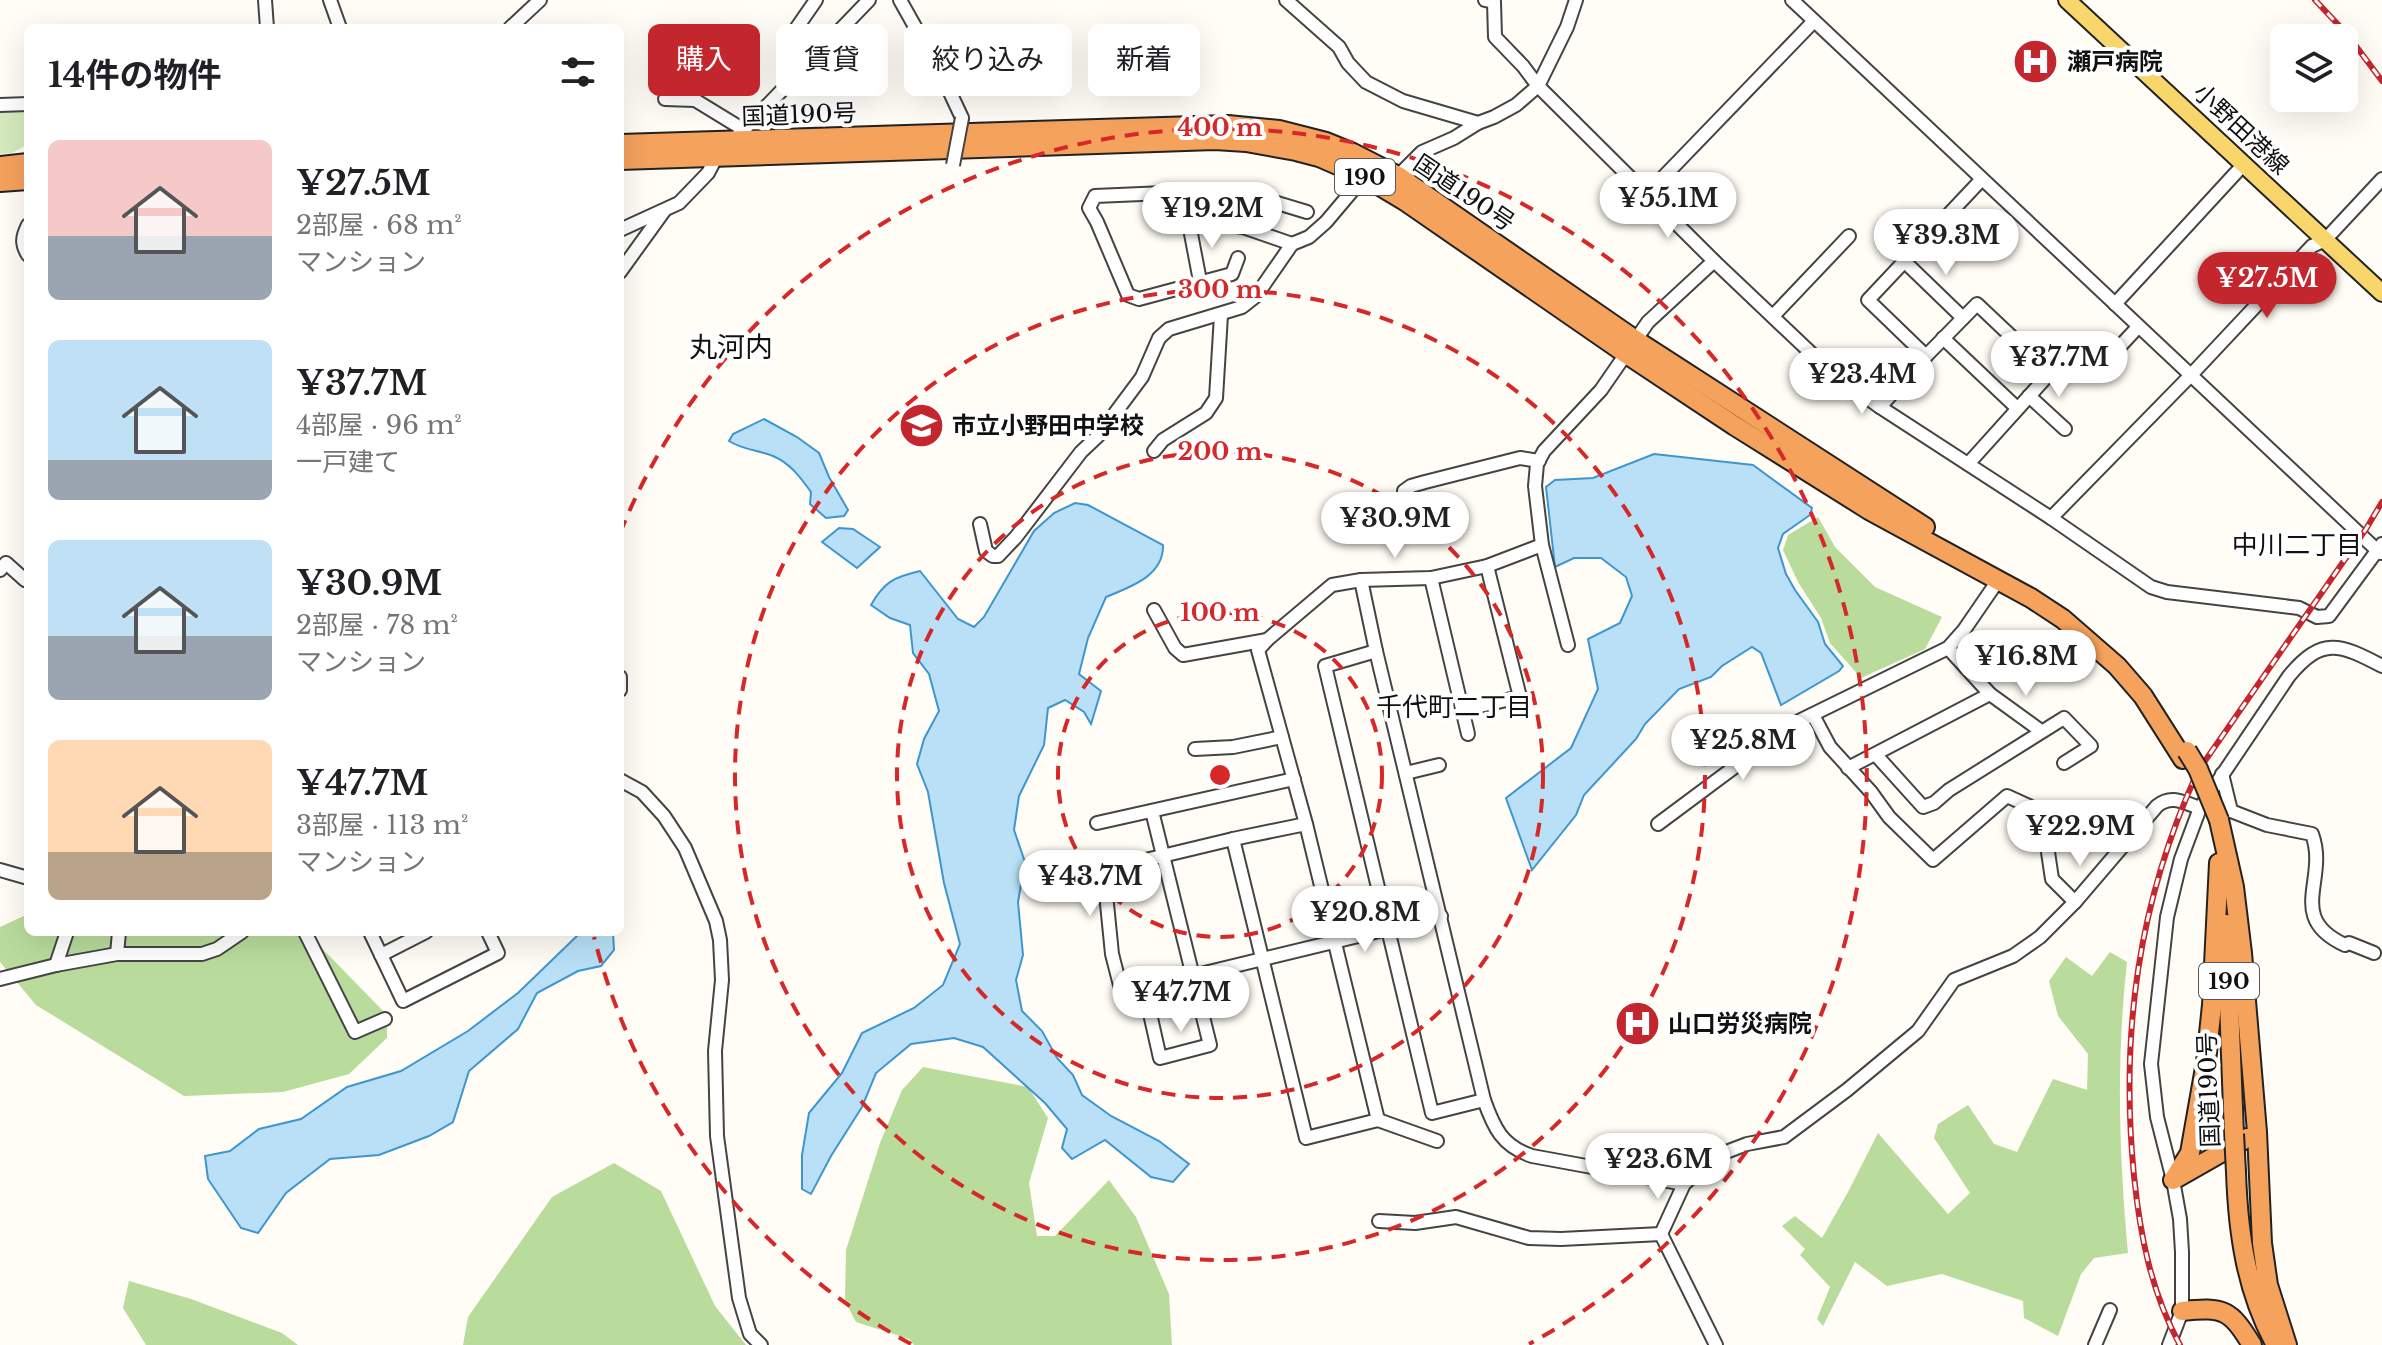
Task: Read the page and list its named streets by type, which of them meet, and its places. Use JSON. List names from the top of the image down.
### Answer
{
  "streets": {
    "highway": ["国道190号", "190"],
    "main road": ["小野田港線"]
  },
  "districts": ["丸河内", "中川二丁目", "千代町二丁目"],
  "places": {
    "hospital": ["瀬戸病院", "山口労災病院"],
    "school or university": ["市立小野田中学校"]
  },
  "page": {
    "chip": [
      "購入",
      "賃貸",
      "絞り込み",
      "新着"
    ],
    "heading": "14件の物件",
    "list": [
      {
        "name": "¥27.5M",
        "note": "2部屋 · 68 m² · マンション"
      },
      {
        "name": "¥37.7M",
        "note": "4部屋 · 96 m² · 一戸建て"
      },
      {
        "name": "¥30.9M",
        "note": "2部屋 · 78 m² · マンション"
      },
      {
        "name": "¥47.7M",
        "note": "3部屋 · 113 m² · マンション"
      }
    ],
    "price": [
      "¥55.1M",
      "¥19.2M",
      "¥39.3M",
      "¥27.5M",
      "¥37.7M",
      "¥23.4M",
      "¥30.9M",
      "¥16.8M",
      "¥25.8M",
      "¥22.9M",
      "¥43.7M",
      "¥20.8M",
      "¥47.7M",
      "¥23.6M"
    ]
  },
  "rings": [
    "400 m",
    "300 m",
    "200 m",
    "100 m"
  ]
}
